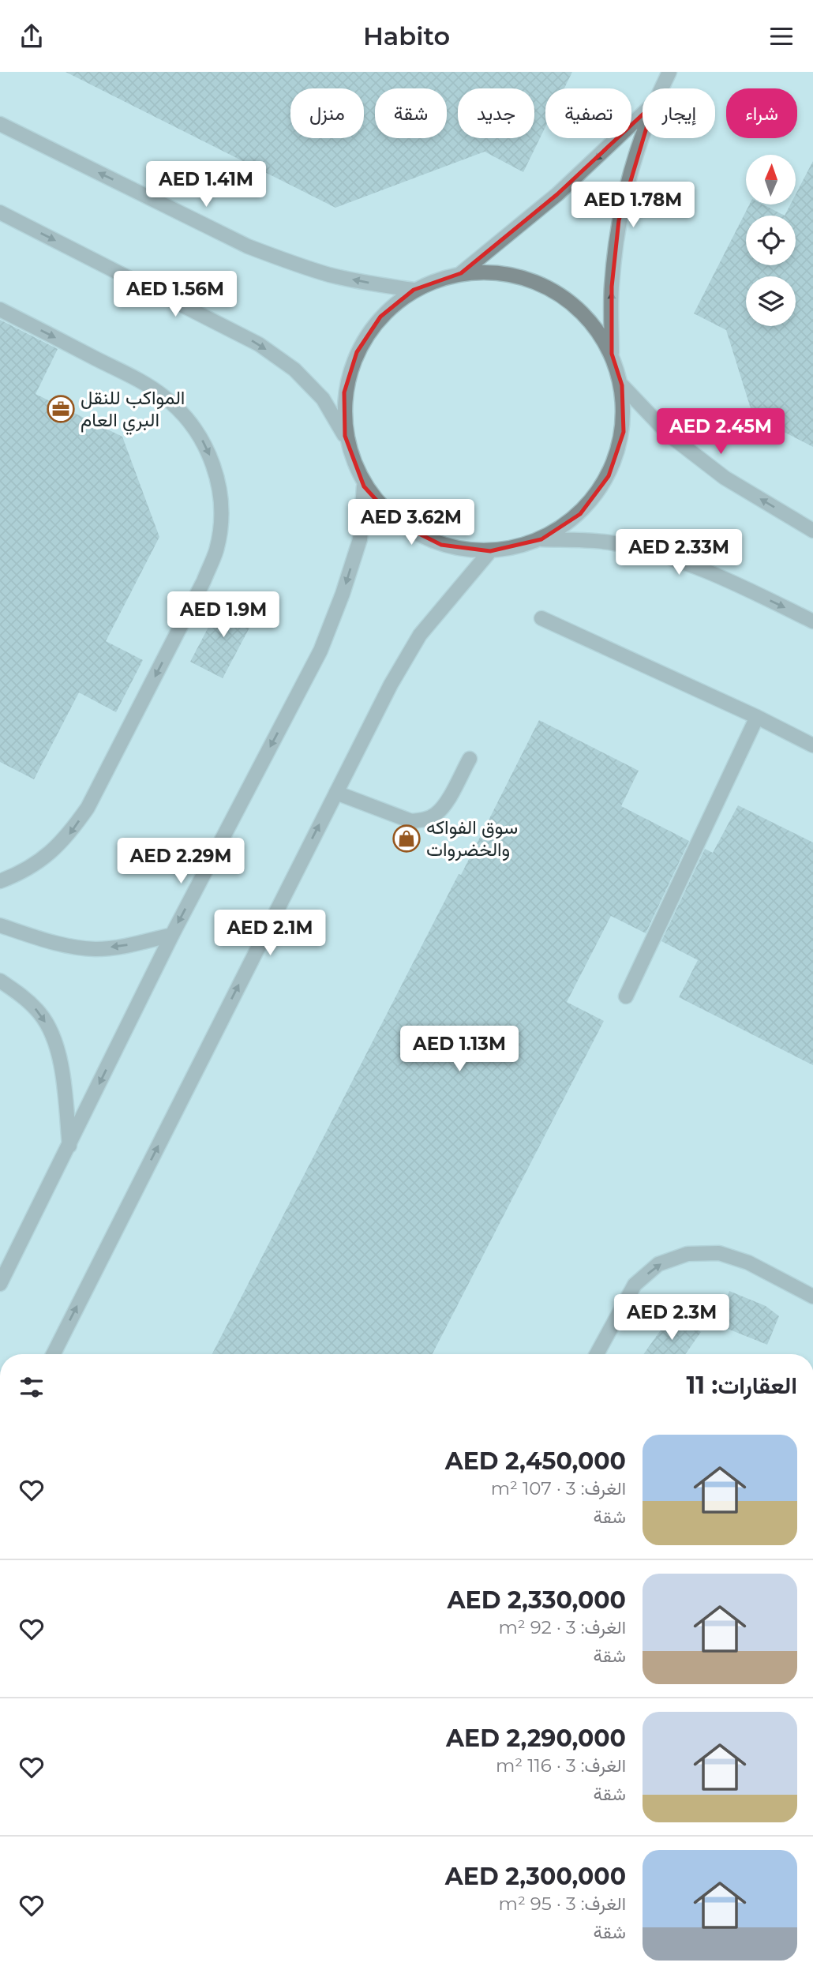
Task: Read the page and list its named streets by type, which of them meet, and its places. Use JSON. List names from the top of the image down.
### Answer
{
  "places": {
    "office": ["المواكب للنقل البري العام"],
    "shop": ["سوق الفواكه والخضروات"]
  },
  "north": "top",
  "page": {
    "header": "Habito",
    "chip": [
      "شراء",
      "إيجار",
      "تصفية",
      "جديد",
      "شقة",
      "منزل"
    ],
    "price": [
      "AED 1.41M",
      "AED 1.78M",
      "AED 1.56M",
      "AED 2.45M",
      "AED 3.62M",
      "AED 2.33M",
      "AED 1.9M",
      "AED 2.29M",
      "AED 2.1M",
      "AED 1.13M",
      "AED 2.3M"
    ],
    "heading": "العقارات: 11",
    "list": [
      {
        "name": "AED 2,450,000",
        "note": "الغرف: 3 · 107 m² · شقة"
      },
      {
        "name": "AED 2,330,000",
        "note": "الغرف: 3 · 92 m² · شقة"
      },
      {
        "name": "AED 2,290,000",
        "note": "الغرف: 3 · 116 m² · شقة"
      },
      {
        "name": "AED 2,300,000",
        "note": "الغرف: 3 · 95 m² · شقة"
      }
    ]
  }
}
